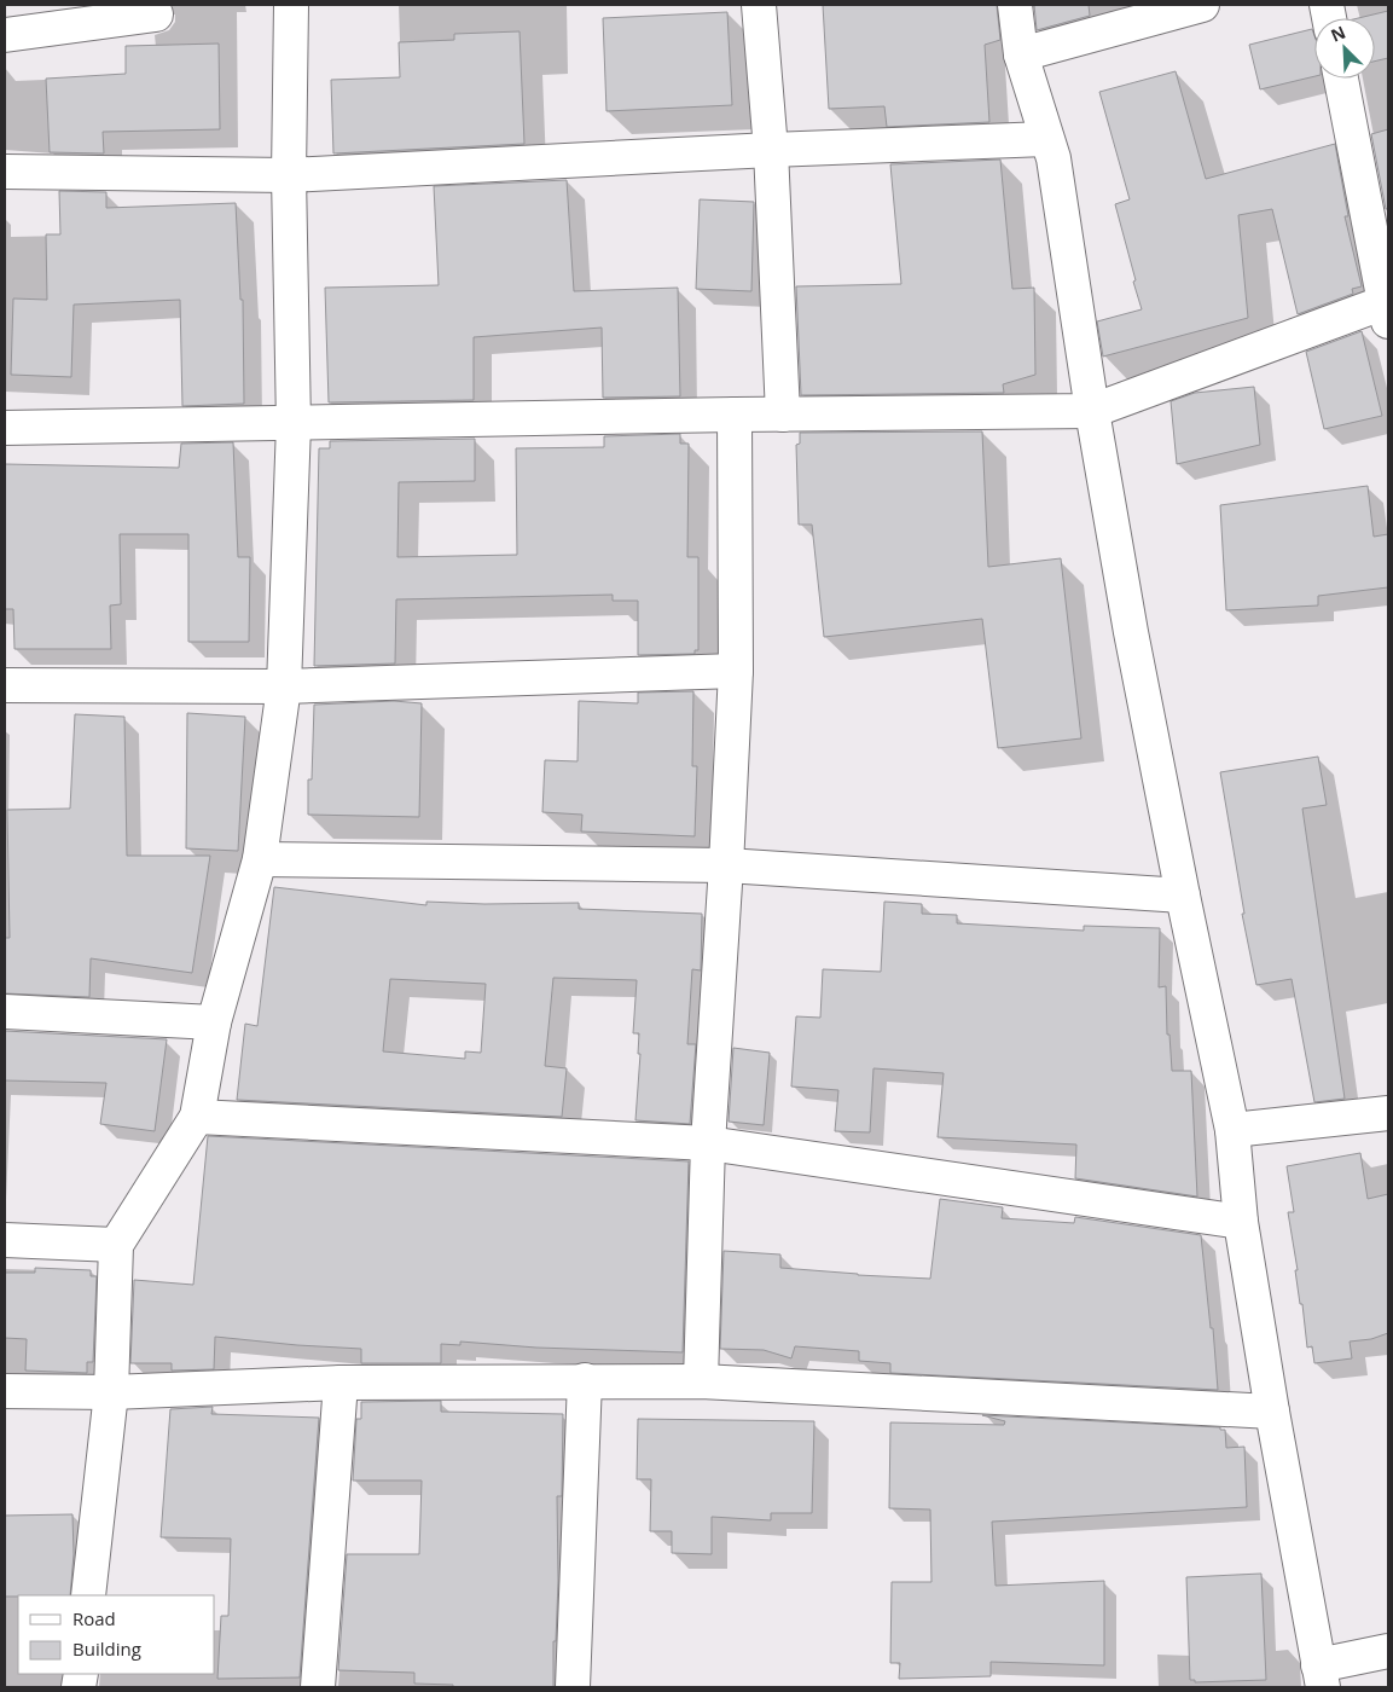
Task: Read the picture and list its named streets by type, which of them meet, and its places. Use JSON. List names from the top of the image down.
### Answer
{
  "legend": ["Road", "Building"],
  "north": "top left"
}
